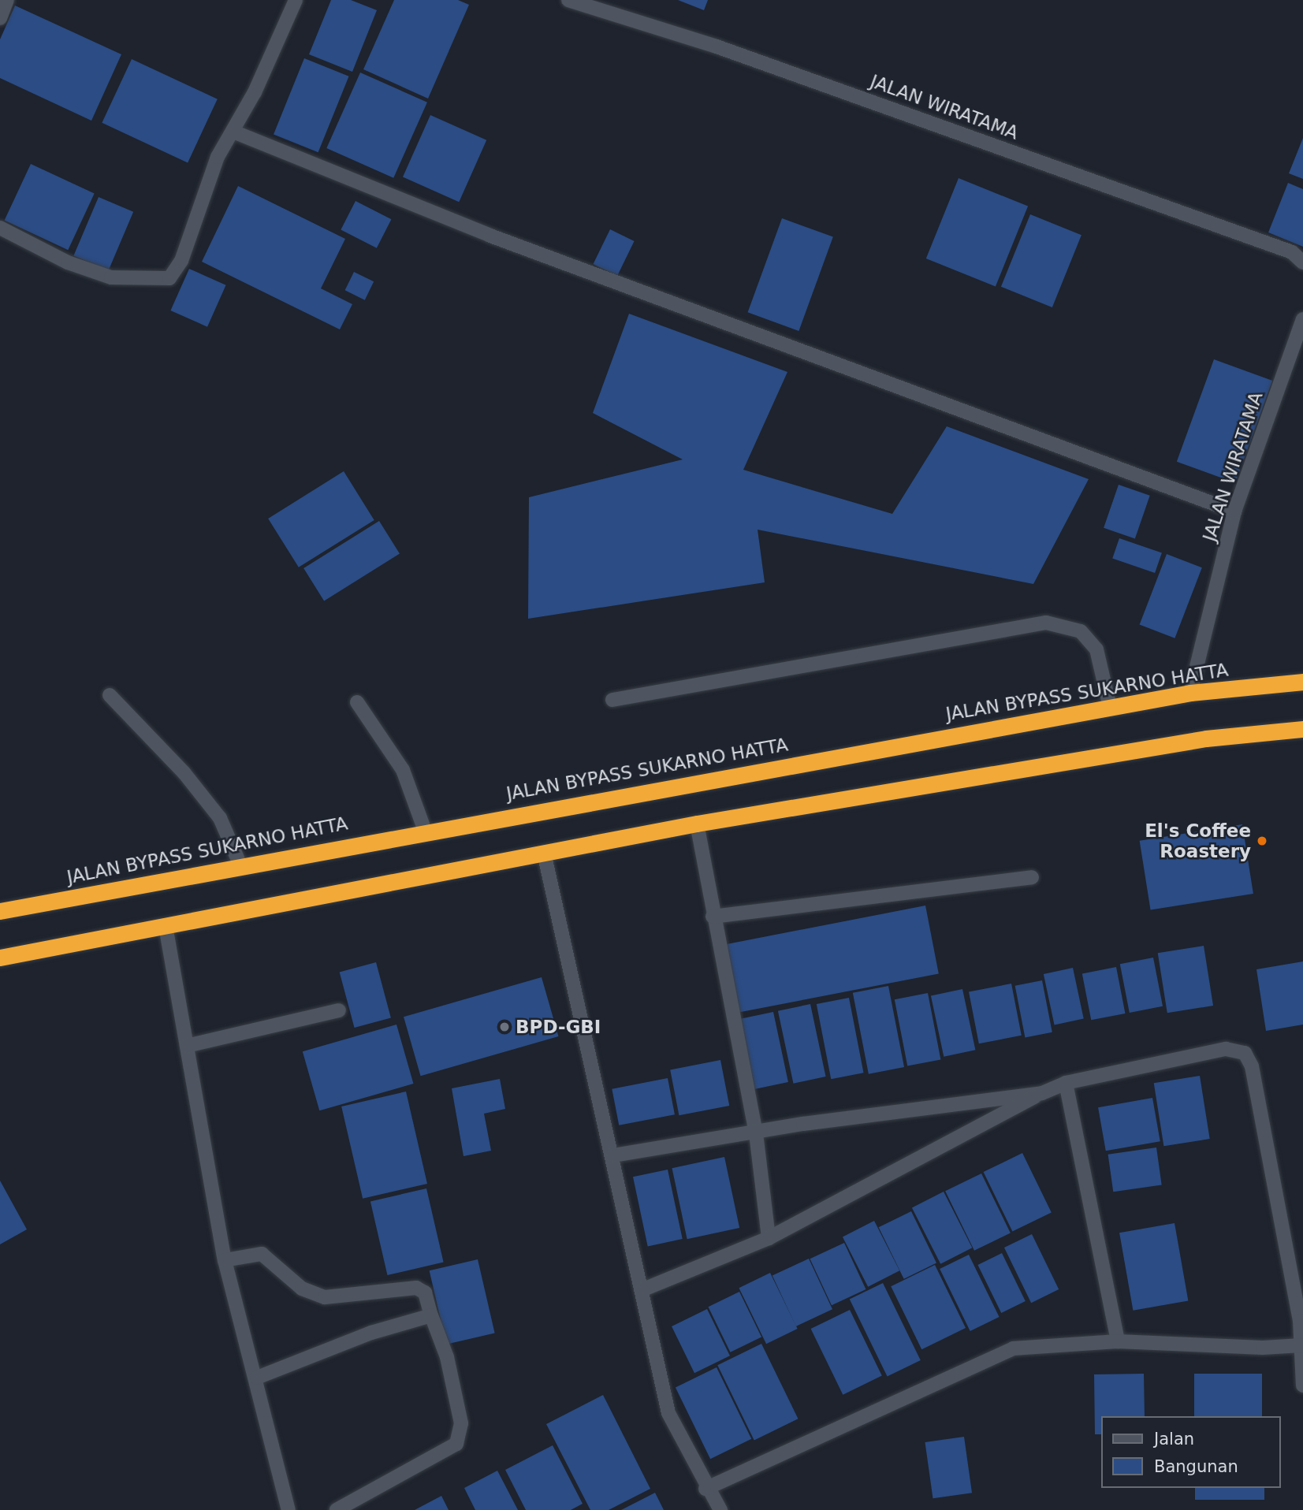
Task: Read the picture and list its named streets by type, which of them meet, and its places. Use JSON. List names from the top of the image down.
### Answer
{
  "streets": {
    "highway": ["JALAN BYPASS SUKARNO HATTA"],
    "street": ["JALAN WIRATAMA"]
  },
  "crossings": [
    ["JALAN WIRATAMA", "JALAN BYPASS SUKARNO HATTA"]
  ],
  "places": ["El's Coffee Roastery", "BPD-GBI"],
  "legend": ["Jalan", "Bangunan"]
}
